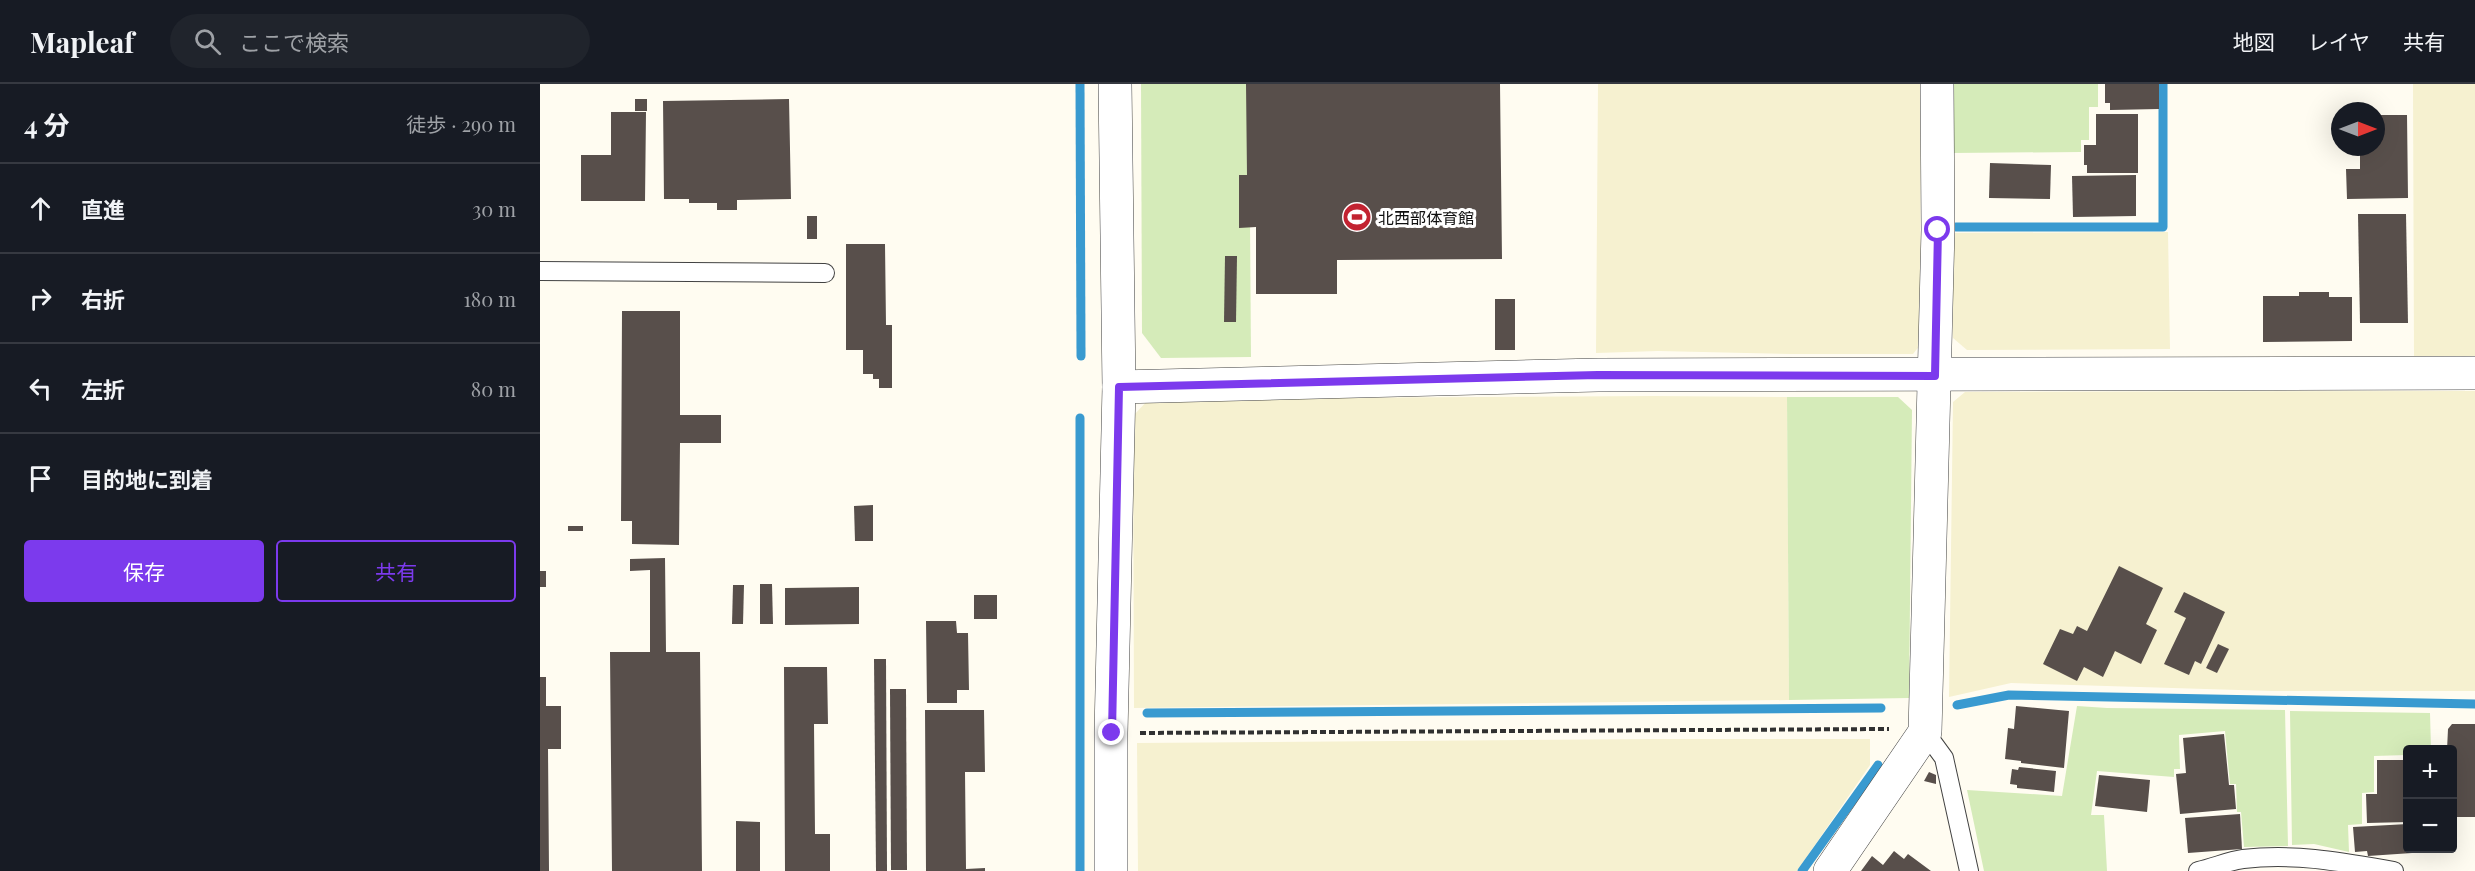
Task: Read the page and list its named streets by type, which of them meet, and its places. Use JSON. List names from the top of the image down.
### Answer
{
  "places": {
    "sports": ["北西部体育館"]
  },
  "north": "right",
  "page": {
    "header": "Mapleaf",
    "search": "ここで検索",
    "nav": ["地図", "レイヤ", "共有"],
    "heading": ["4 分", "徒歩 · 290 m"],
    "list": [
      ["直進", "30 m"],
      ["右折", "180 m"],
      ["左折", "80 m"],
      "目的地に到着"
    ],
    "buttons": ["保存", "共有"],
    "map_buttons": ["+", "−"]
  }
}
